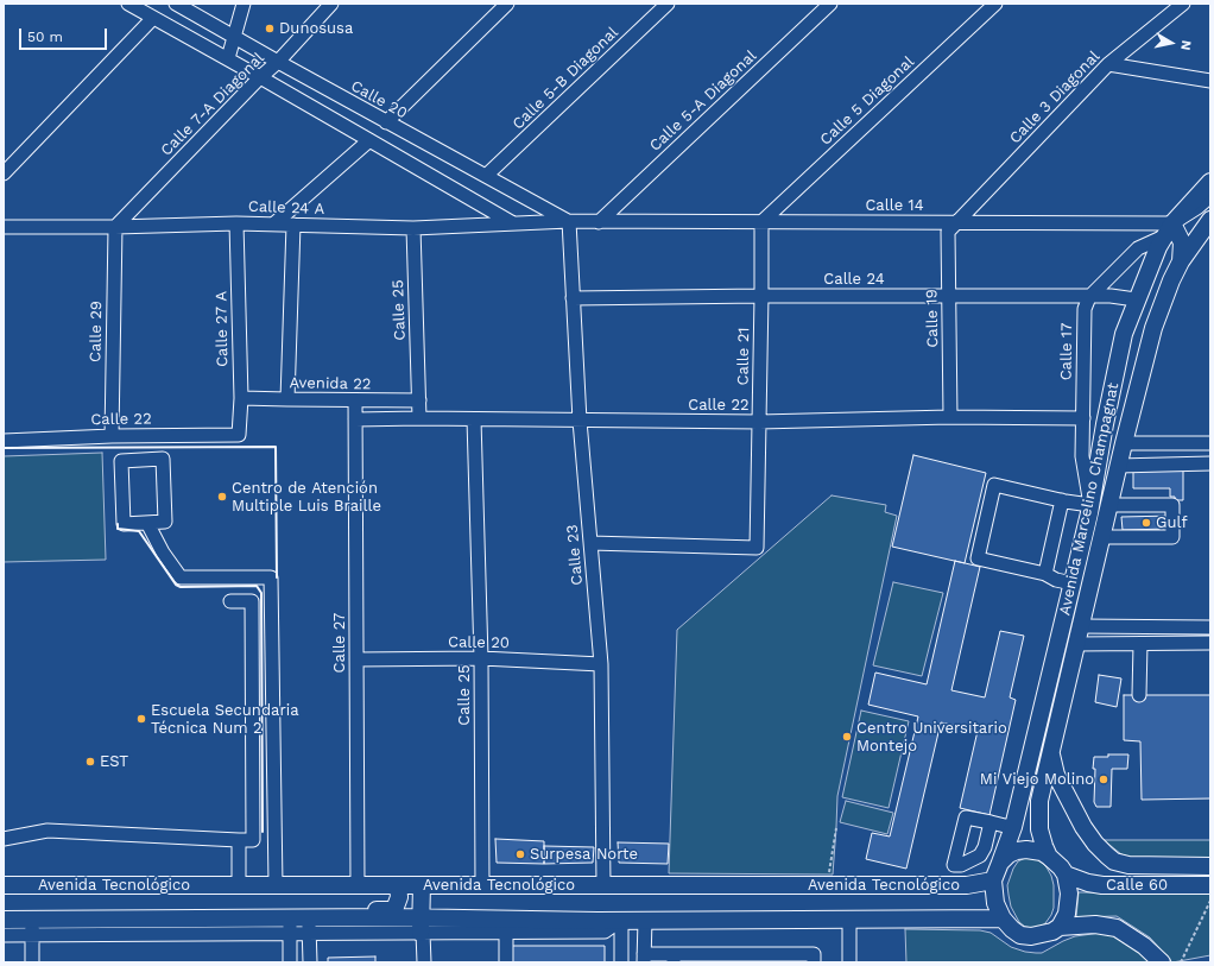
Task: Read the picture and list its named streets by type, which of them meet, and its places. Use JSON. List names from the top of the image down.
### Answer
{
  "streets": {
    "main road": ["Avenida Marcelino Champagnat", "Avenida Tecnológico", "Calle 60"],
    "street": [
      "Calle 5-B Diagonal",
      "Calle 3 Diagonal",
      "Calle 20",
      "Calle 5-A Diagonal",
      "Calle 5 Diagonal",
      "Calle 7-A Diagonal",
      "Calle 14",
      "Calle 24 A",
      "Calle 24",
      "Calle 25",
      "Calle 19",
      "Calle 27 A",
      "Calle 29",
      "Calle 17",
      "Calle 21",
      "Avenida 22",
      "Calle 22",
      "Calle 23",
      "Calle 27"
    ]
  },
  "crossings": [
    ["Calle 5-B Diagonal", "Calle 20"],
    ["Calle 3 Diagonal", "Calle 14"],
    ["Calle 3 Diagonal", "Calle 19"],
    ["Calle 20", "Calle 7-A Diagonal"],
    ["Calle 20", "Calle 14"],
    ["Calle 20", "Calle 24 A"],
    ["Calle 20", "Calle 25"],
    ["Calle 20", "Calle 23"],
    ["Calle 20", "Calle 27"],
    ["Calle 5-A Diagonal", "Calle 14"],
    ["Calle 5 Diagonal", "Calle 14"],
    ["Calle 5 Diagonal", "Calle 21"],
    ["Calle 7-A Diagonal", "Calle 24 A"],
    ["Calle 7-A Diagonal", "Calle 29"],
    ["Calle 14", "Calle 24 A"],
    ["Calle 14", "Calle 19"],
    ["Calle 14", "Calle 21"],
    ["Calle 14", "Avenida Marcelino Champagnat"],
    ["Calle 14", "Calle 23"],
    ["Calle 24 A", "Calle 25"],
    ["Calle 24 A", "Calle 27 A"],
    ["Calle 24 A", "Calle 29"],
    ["Calle 24 A", "Calle 23"],
    ["Calle 24", "Calle 19"],
    ["Calle 24", "Calle 17"],
    ["Calle 24", "Calle 21"],
    ["Calle 24", "Avenida Marcelino Champagnat"],
    ["Calle 24", "Calle 23"],
    ["Calle 25", "Avenida 22"],
    ["Calle 25", "Calle 22"],
    ["Calle 25", "Avenida Tecnológico"],
    ["Calle 19", "Calle 22"],
    ["Calle 27 A", "Avenida 22"],
    ["Calle 27 A", "Calle 22"],
    ["Calle 29", "Calle 22"],
    ["Calle 17", "Calle 22"],
    ["Calle 17", "Avenida Marcelino Champagnat"],
    ["Calle 21", "Calle 22"],
    ["Calle 21", "Calle 23"],
    ["Avenida 22", "Calle 27"],
    ["Calle 22", "Calle 23"],
    ["Calle 22", "Calle 27"],
    ["Avenida Marcelino Champagnat", "Avenida Tecnológico"],
    ["Avenida Marcelino Champagnat", "Calle 60"],
    ["Calle 23", "Avenida Tecnológico"],
    ["Calle 27", "Avenida Tecnológico"],
    ["Avenida Tecnológico", "Calle 60"]
  ],
  "places": [
    "Dunosusa",
    "Centro de Atención Multiple Luis Braille",
    "Gulf",
    "Escuela Secundaria Técnica Num 2",
    "Centro Universitario Montejo",
    "EST",
    "Mi Viejo Molino",
    "Surpesa Norte"
  ],
  "scale_bar": "50 m",
  "north": "right"
}
